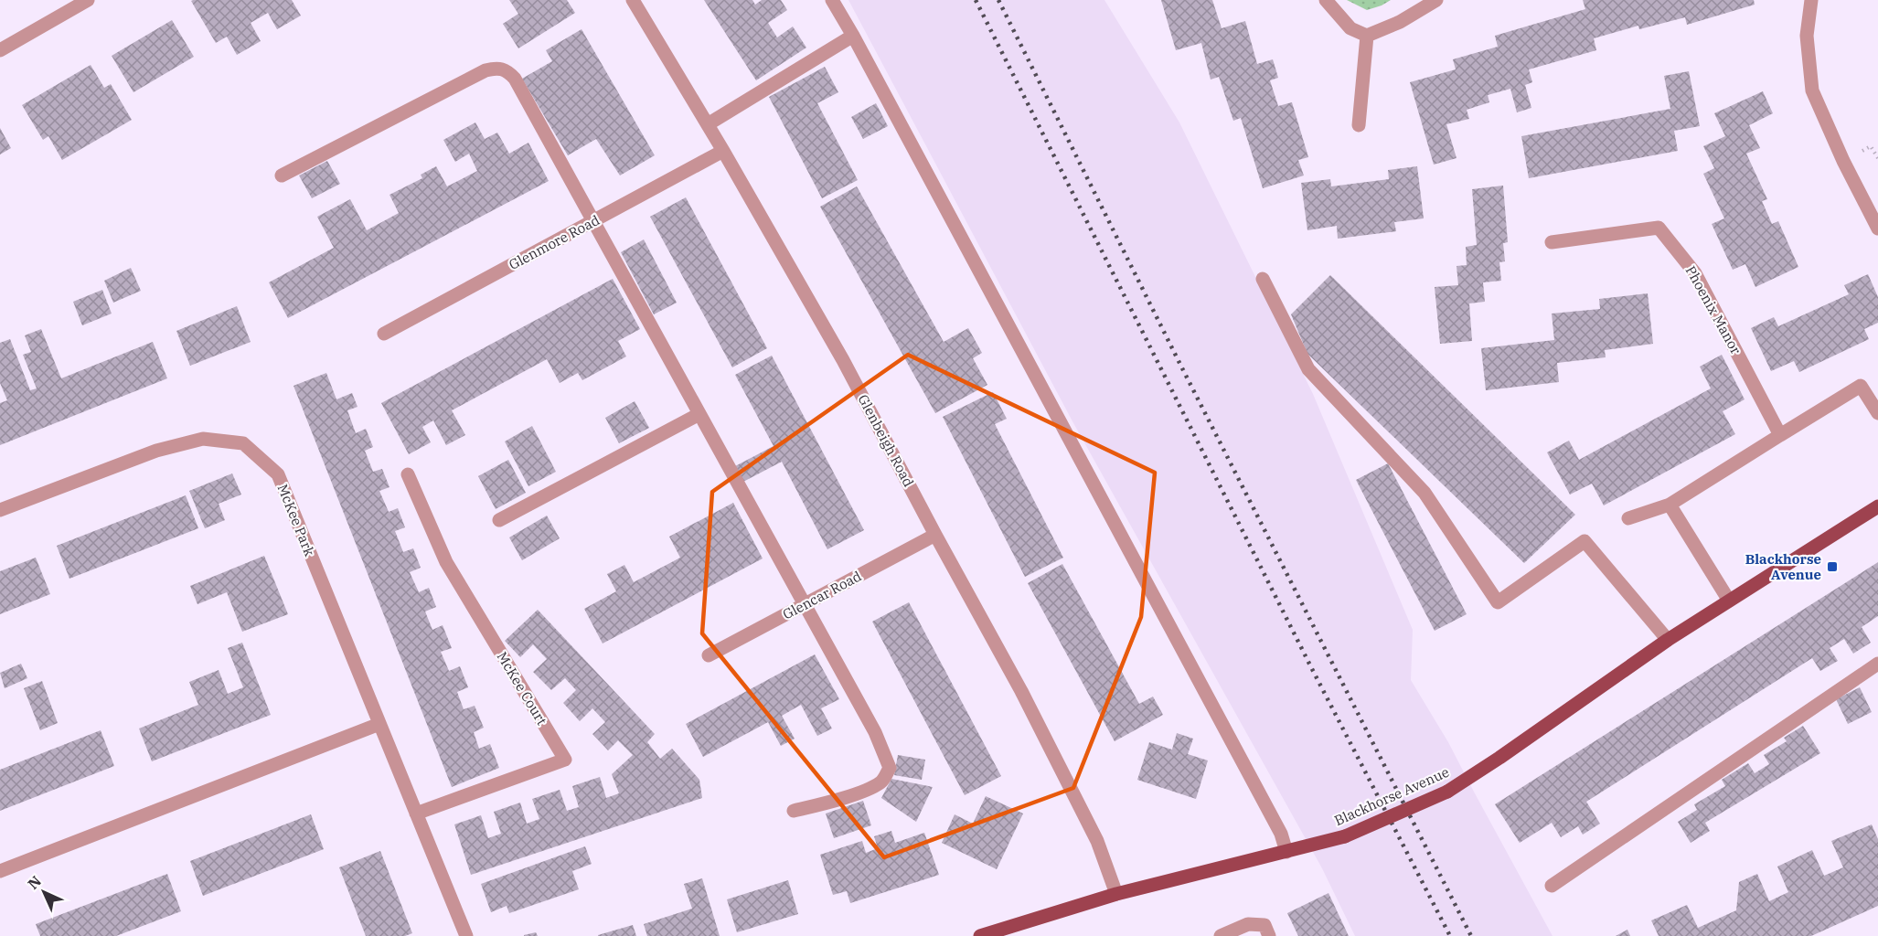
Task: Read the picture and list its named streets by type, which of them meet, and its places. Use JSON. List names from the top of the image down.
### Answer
{
  "streets": {
    "main road": ["Blackhorse Avenue"],
    "street": [
      "Glenmore Road",
      "Phoenix Manor",
      "Glenbeigh Road",
      "McKee Park",
      "Glencar Road",
      "McKee Court"
    ]
  },
  "crossings": [
    ["Glenmore Road", "Glenbeigh Road"],
    ["Glenbeigh Road", "Glencar Road"],
    ["Glenbeigh Road", "Blackhorse Avenue"],
    ["McKee Park", "McKee Court"]
  ],
  "places": {
    "transit": ["Blackhorse Avenue"]
  },
  "north": "top left"
}
